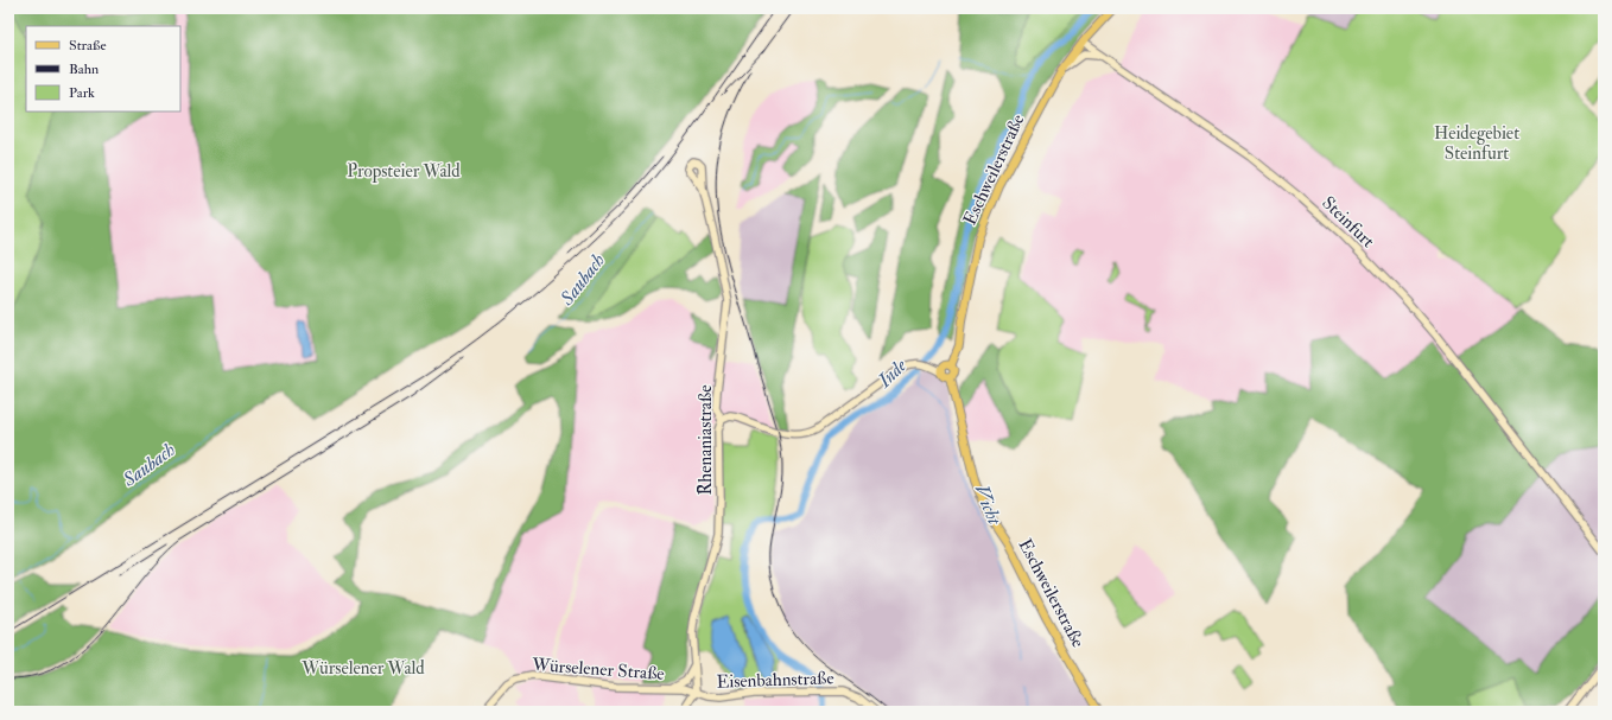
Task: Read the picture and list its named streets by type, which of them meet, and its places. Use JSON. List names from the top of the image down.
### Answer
{
  "streets": {
    "main road": ["Eschweilerstraße"],
    "street": [
      "Steinfurt",
      "Rhenaniastraße",
      "Würselener Straße",
      "Eisenbahnstraße"
    ]
  },
  "crossings": [
    ["Eschweilerstraße", "Steinfurt"],
    ["Rhenaniastraße", "Würselener Straße"],
    ["Rhenaniastraße", "Eisenbahnstraße"],
    ["Würselener Straße", "Eisenbahnstraße"]
  ],
  "water": ["Saubach", "Inde", "Vicht"],
  "parks": ["Heidegebiet Steinfurt", "Propsteier Wald", "Würselener Wald"],
  "legend": ["Straße", "Bahn", "Park"]
}
